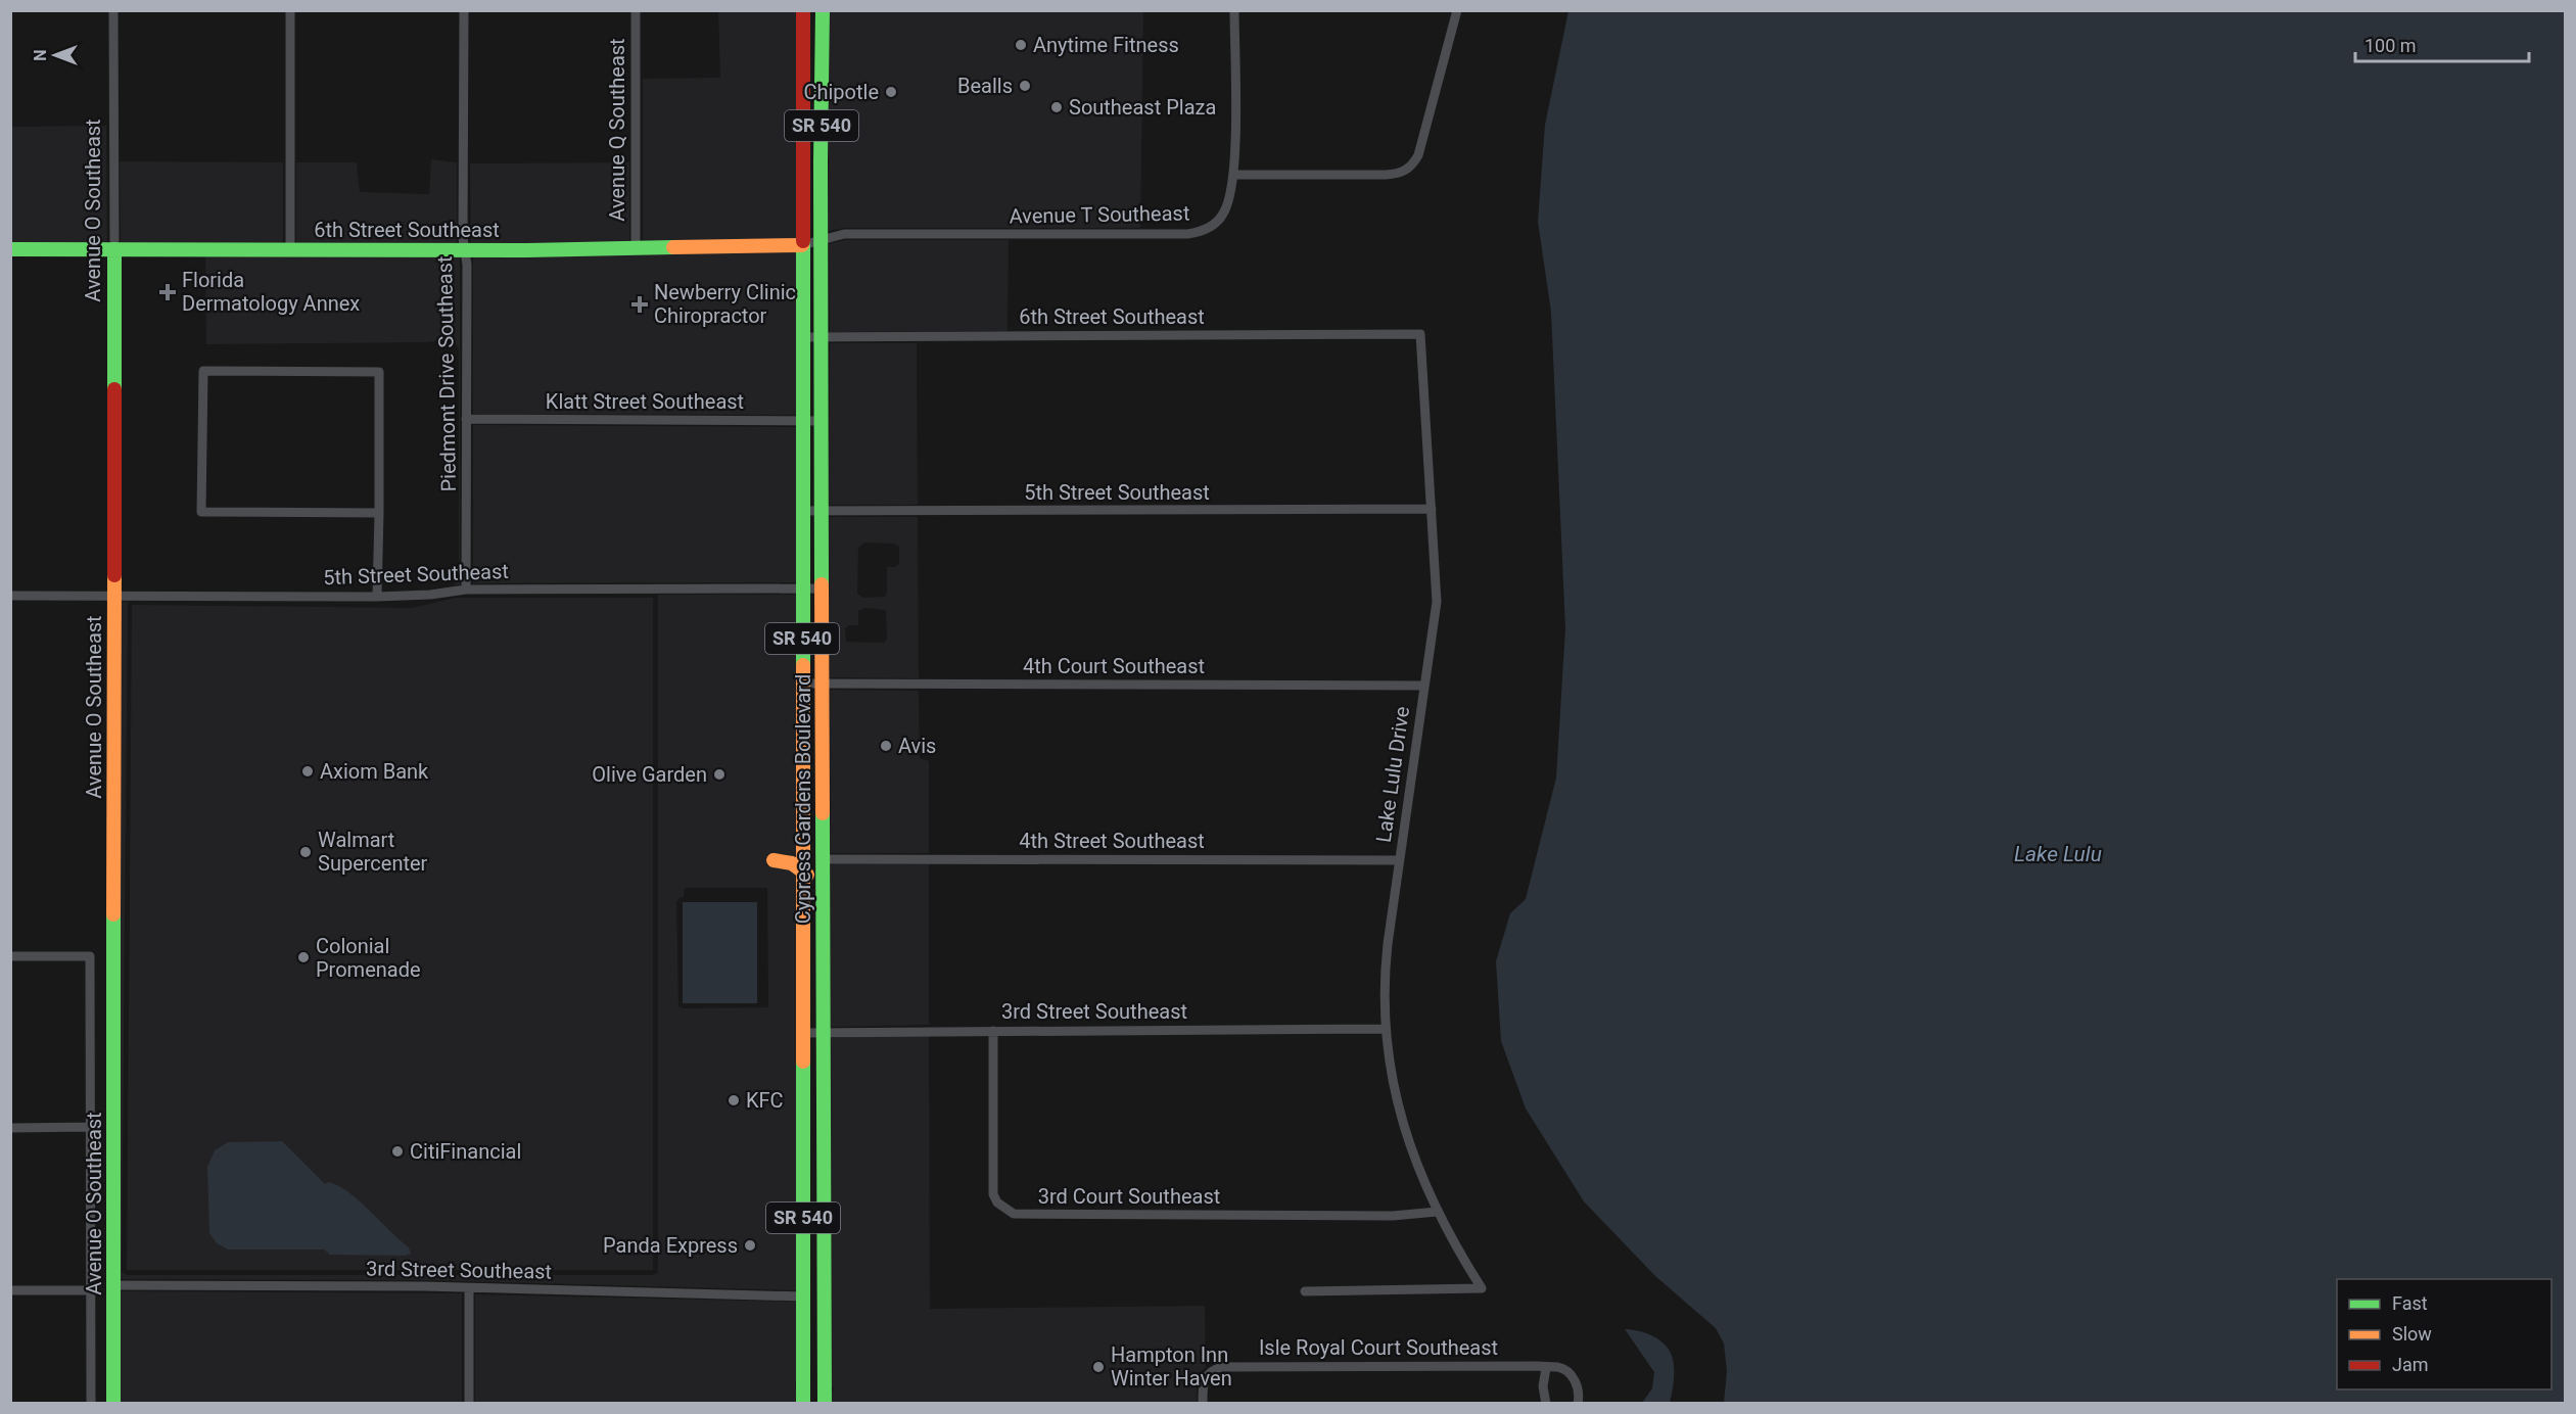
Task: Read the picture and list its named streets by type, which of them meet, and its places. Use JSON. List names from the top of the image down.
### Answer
{
  "streets": {
    "main road": [
      "SR 540",
      "Avenue O Southeast",
      "6th Street Southeast",
      "Cypress Gardens Boulevard"
    ],
    "street": [
      "Avenue Q Southeast",
      "Avenue T Southeast",
      "Piedmont Drive Southeast",
      "Klatt Street Southeast",
      "5th Street Southeast",
      "4th Court Southeast",
      "Lake Lulu Drive",
      "4th Street Southeast",
      "3rd Street Southeast",
      "3rd Court Southeast",
      "Isle Royal Court Southeast"
    ]
  },
  "crossings": [
    ["Avenue Q Southeast", "6th Street Southeast"],
    ["Avenue O Southeast", "6th Street Southeast"],
    ["Avenue O Southeast", "5th Street Southeast"],
    ["Avenue O Southeast", "3rd Street Southeast"],
    ["Avenue T Southeast", "6th Street Southeast"],
    ["Avenue T Southeast", "Cypress Gardens Boulevard"],
    ["6th Street Southeast", "Piedmont Drive Southeast"],
    ["6th Street Southeast", "Lake Lulu Drive"],
    ["6th Street Southeast", "Cypress Gardens Boulevard"],
    ["Piedmont Drive Southeast", "Klatt Street Southeast"],
    ["Piedmont Drive Southeast", "5th Street Southeast"],
    ["Klatt Street Southeast", "Cypress Gardens Boulevard"],
    ["5th Street Southeast", "Lake Lulu Drive"],
    ["5th Street Southeast", "Cypress Gardens Boulevard"],
    ["4th Court Southeast", "Lake Lulu Drive"],
    ["4th Court Southeast", "Cypress Gardens Boulevard"],
    ["Lake Lulu Drive", "4th Street Southeast"],
    ["Lake Lulu Drive", "3rd Street Southeast"],
    ["Lake Lulu Drive", "3rd Court Southeast"],
    ["Cypress Gardens Boulevard", "4th Street Southeast"],
    ["Cypress Gardens Boulevard", "3rd Street Southeast"],
    ["3rd Street Southeast", "3rd Court Southeast"]
  ],
  "water": ["Lake Lulu"],
  "places": {
    "other": [
      "Anytime Fitness",
      "Bealls",
      "Chipotle",
      "Southeast Plaza",
      "Avis",
      "Axiom Bank",
      "Olive Garden",
      "Walmart Supercenter",
      "Colonial Promenade",
      "KFC",
      "CitiFinancial",
      "Panda Express",
      "Hampton Inn Winter Haven"
    ],
    "health": ["Florida Dermatology Annex", "Newberry Clinic Chiropractor"]
  },
  "legend": ["Fast", "Slow", "Jam"],
  "scale_bar": "100 m",
  "north": "left"
}
